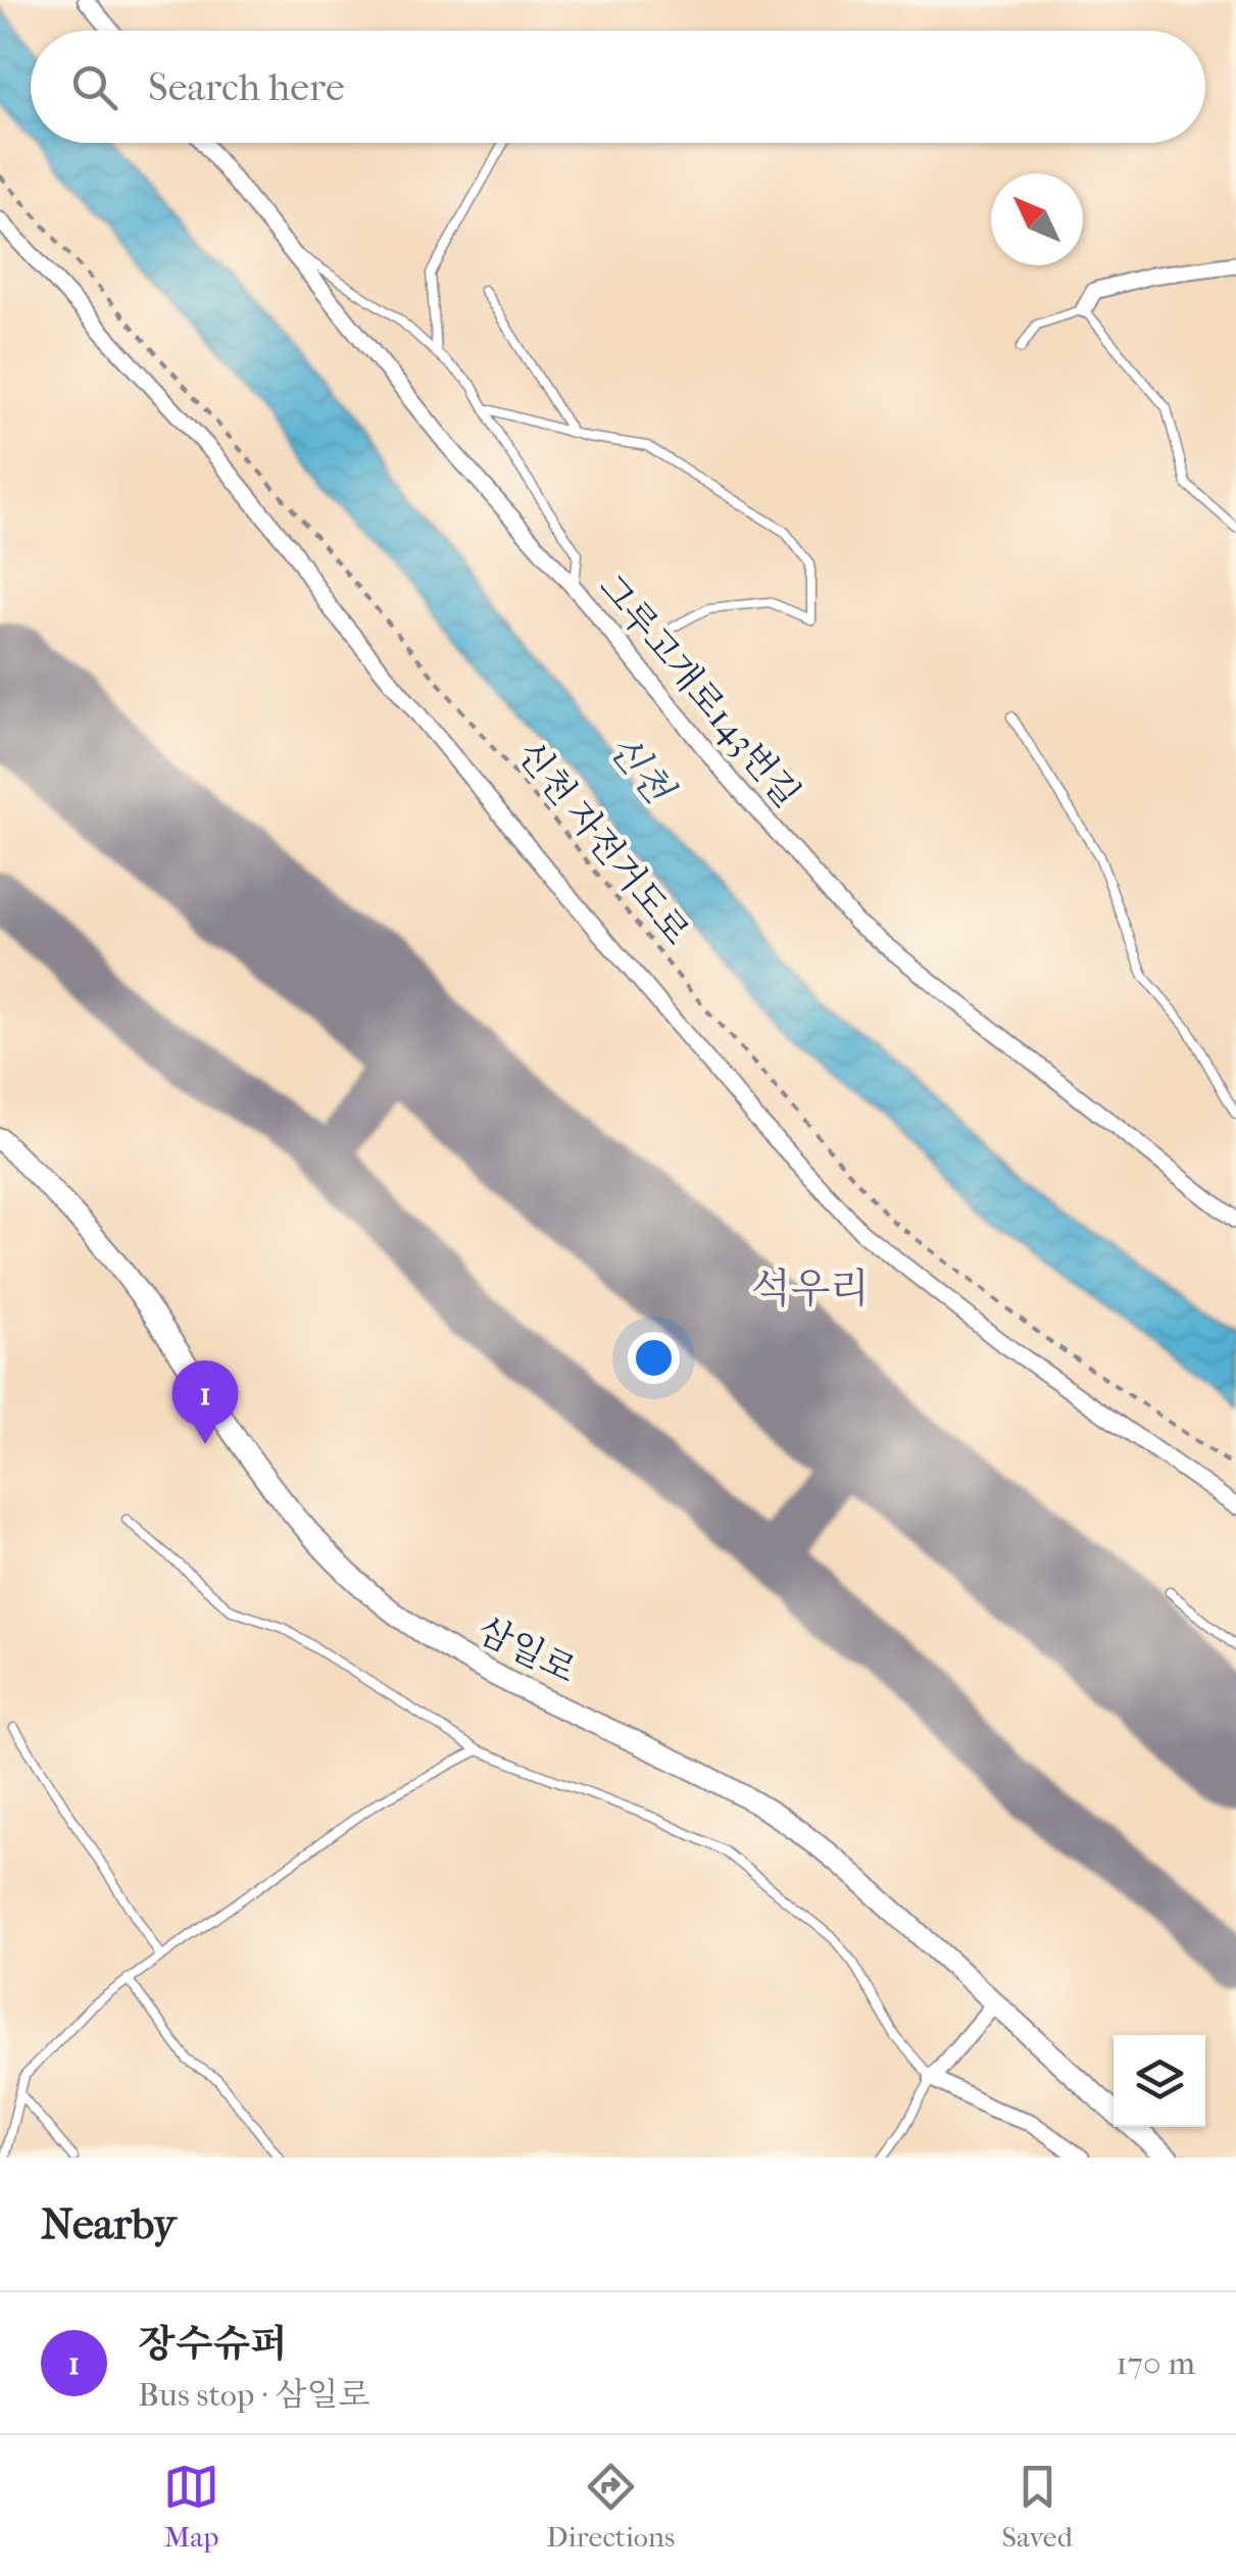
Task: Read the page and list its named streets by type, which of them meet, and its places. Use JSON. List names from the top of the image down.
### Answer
{
  "streets": {
    "main road": ["삼일로"],
    "street": ["그루고개로143번길"],
    "path": ["신천 자전거도로"]
  },
  "districts": ["석우리"],
  "water": ["신천"],
  "north": "top left",
  "page": {
    "search": "Search here",
    "pins": "1",
    "heading": "Nearby",
    "list": [
      {
        "mark": "1",
        "name": "장수슈퍼",
        "note": "Bus stop · 삼일로",
        "value": "170 m"
      }
    ],
    "nav": ["Map", "Directions", "Saved"]
  }
}
